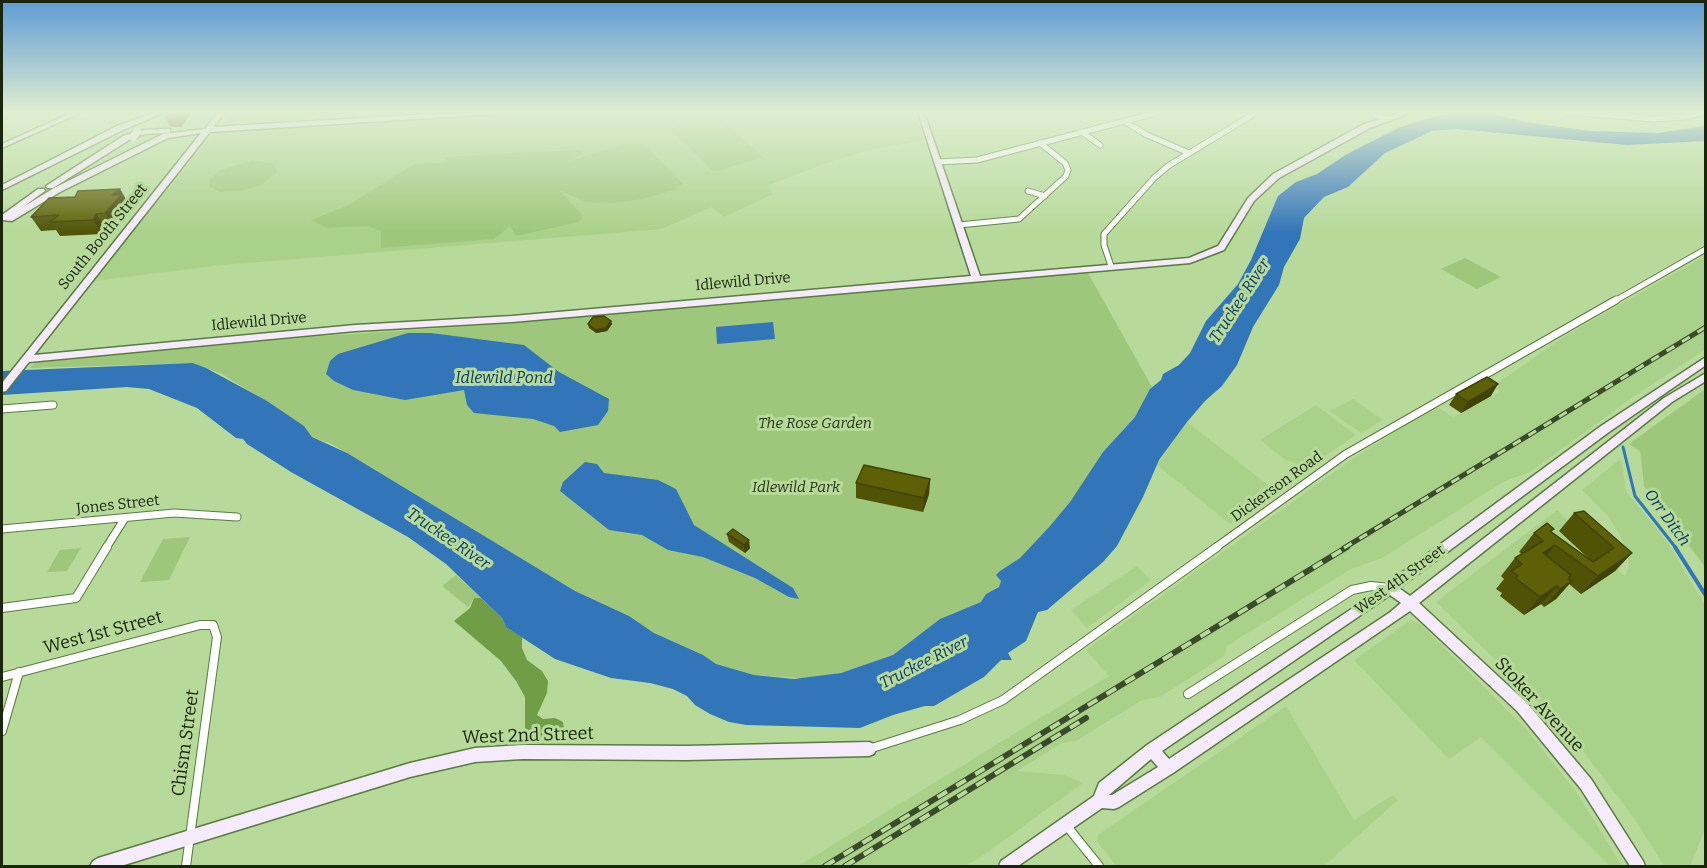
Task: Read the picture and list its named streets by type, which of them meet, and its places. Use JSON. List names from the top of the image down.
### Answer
{
  "streets": {
    "street": [
      "South Booth Street",
      "Idlewild Drive",
      "Dickerson Road",
      "Jones Street",
      "West 4th Street",
      "West 1st Street",
      "Stoker Avenue",
      "West 2nd Street",
      "Chism Street"
    ]
  },
  "crossings": [
    ["South Booth Street", "Idlewild Drive"],
    ["Dickerson Road", "West 2nd Street"],
    ["West 4th Street", "Stoker Avenue"],
    ["West 1st Street", "Chism Street"],
    ["West 2nd Street", "Chism Street"]
  ],
  "water": ["Truckee River", "Idlewild Pond", "Orr Ditch"],
  "parks": ["The Rose Garden", "Idlewild Park"]
}
